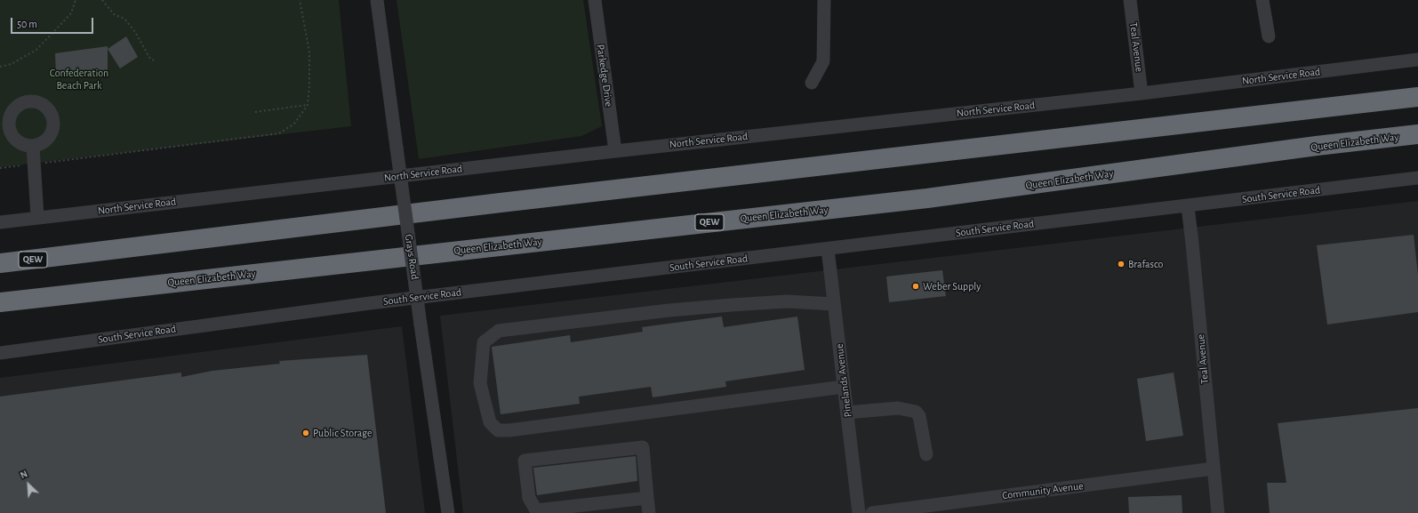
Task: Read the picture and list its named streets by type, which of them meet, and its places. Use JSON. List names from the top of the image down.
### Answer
{
  "streets": {
    "highway": ["Queen Elizabeth Way", "QEW"],
    "street": [
      "Teal Avenue",
      "Parkedge Drive",
      "North Service Road",
      "South Service Road",
      "Grays Road",
      "Pinelands Avenue",
      "Community Avenue"
    ]
  },
  "crossings": [
    ["Teal Avenue", "North Service Road"],
    ["Teal Avenue", "South Service Road"],
    ["Teal Avenue", "Community Avenue"],
    ["Parkedge Drive", "North Service Road"],
    ["South Service Road", "Pinelands Avenue"]
  ],
  "parks": ["Confederation Beach Park"],
  "places": ["Brafasco", "Weber Supply", "Public Storage"],
  "scale_bar": "50 m",
  "north": "top left"
}
